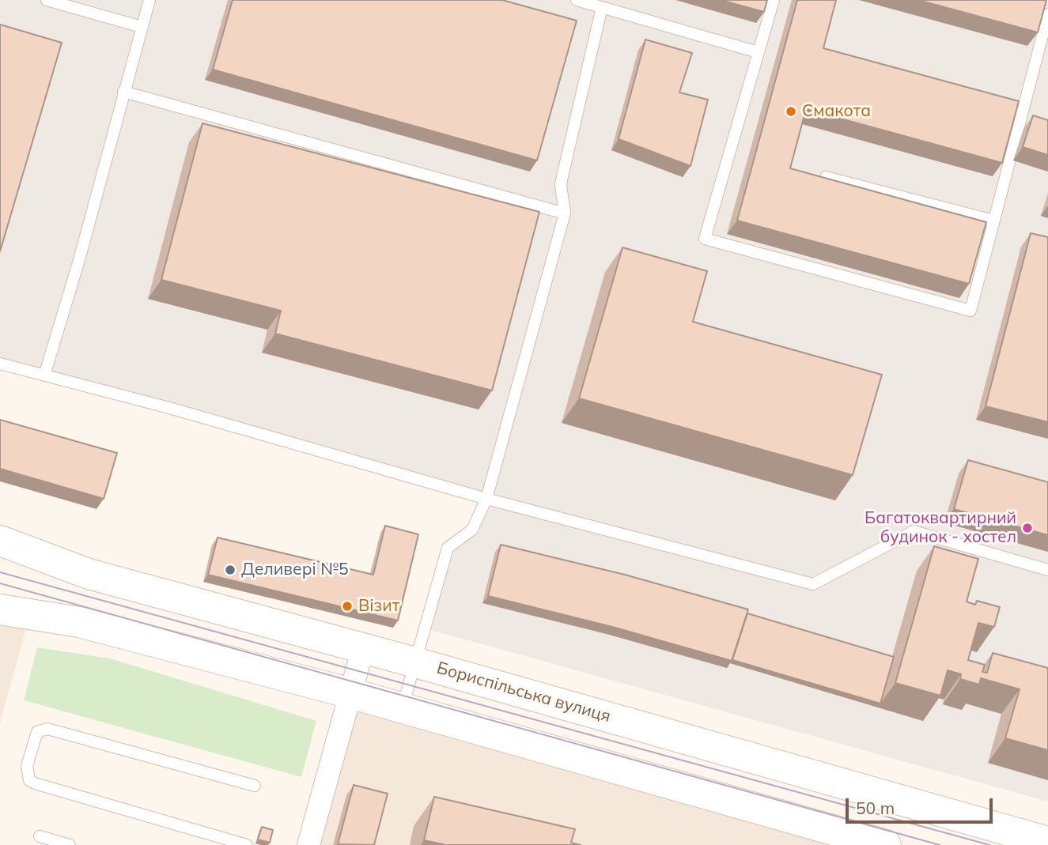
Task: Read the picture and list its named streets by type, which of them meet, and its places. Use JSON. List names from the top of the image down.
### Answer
{
  "streets": {
    "main road": ["Бориспільська вулиця"]
  },
  "places": [
    "Смакота",
    "Багатоквартирний будинок - хостел",
    "Деливері №5",
    "Візит"
  ],
  "scale_bar": "50 m"
}
